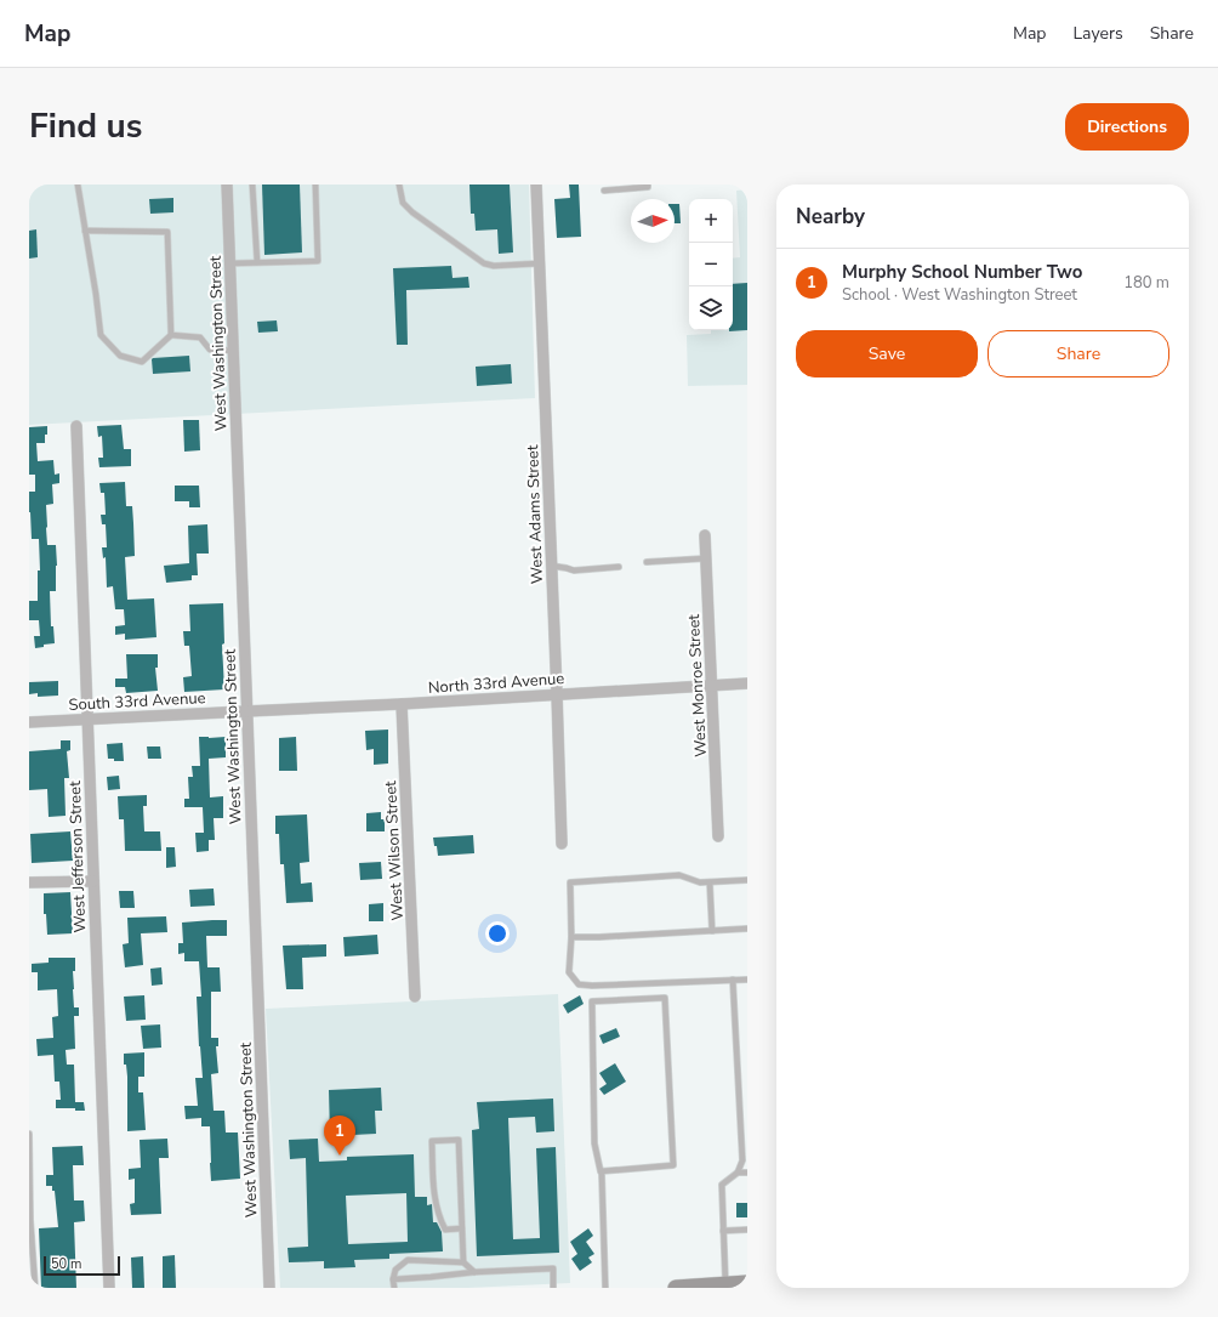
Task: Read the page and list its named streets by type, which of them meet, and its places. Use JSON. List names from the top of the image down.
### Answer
{
  "streets": {
    "street": [
      "West Washington Street",
      "West Adams Street",
      "North 33rd Avenue",
      "West Monroe Street",
      "South 33rd Avenue",
      "West Wilson Street",
      "West Jefferson Street"
    ]
  },
  "crossings": [
    ["West Washington Street", "North 33rd Avenue"],
    ["West Washington Street", "South 33rd Avenue"],
    ["West Adams Street", "North 33rd Avenue"],
    ["North 33rd Avenue", "West Monroe Street"],
    ["North 33rd Avenue", "South 33rd Avenue"],
    ["North 33rd Avenue", "West Wilson Street"],
    ["South 33rd Avenue", "West Jefferson Street"]
  ],
  "scale_bar": "50 m",
  "north": "right",
  "page": {
    "header": "Map",
    "nav": ["Map", "Layers", "Share"],
    "title": "Find us",
    "buttons": [
      "Directions",
      ["Save", "Share"]
    ],
    "heading": "Nearby",
    "map_buttons": ["+", "−"],
    "list": [
      {
        "mark": "1",
        "name": "Murphy School Number Two",
        "note": "School · West Washington Street",
        "value": "180 m"
      }
    ],
    "pins": "1",
    "scale": "50 m"
  }
}
